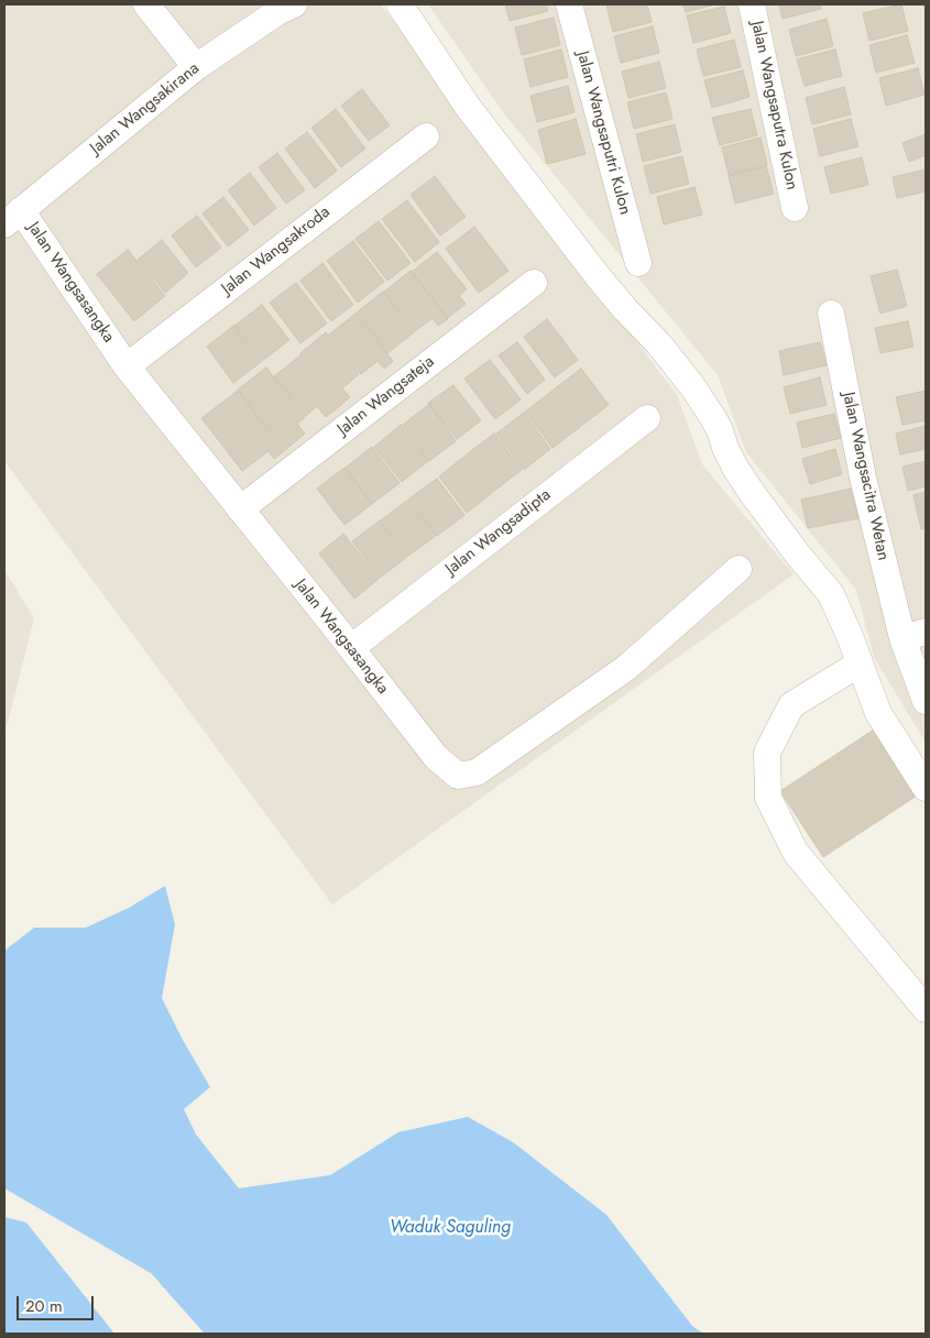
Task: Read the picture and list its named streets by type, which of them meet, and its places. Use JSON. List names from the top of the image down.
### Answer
{
  "streets": {
    "street": [
      "Jalan Wangsaputra Kulon",
      "Jalan Wangsakirana",
      "Jalan Wangsaputri Kulon",
      "Jalan Wangsakroda",
      "Jalan Wangsasangka",
      "Jalan Wangsateja",
      "Jalan Wangsacitra Wetan",
      "Jalan Wangsadipta"
    ]
  },
  "crossings": [
    ["Jalan Wangsakirana", "Jalan Wangsasangka"],
    ["Jalan Wangsakroda", "Jalan Wangsasangka"],
    ["Jalan Wangsasangka", "Jalan Wangsateja"],
    ["Jalan Wangsasangka", "Jalan Wangsadipta"]
  ],
  "water": ["Waduk Saguling"],
  "scale_bar": "20 m"
}
